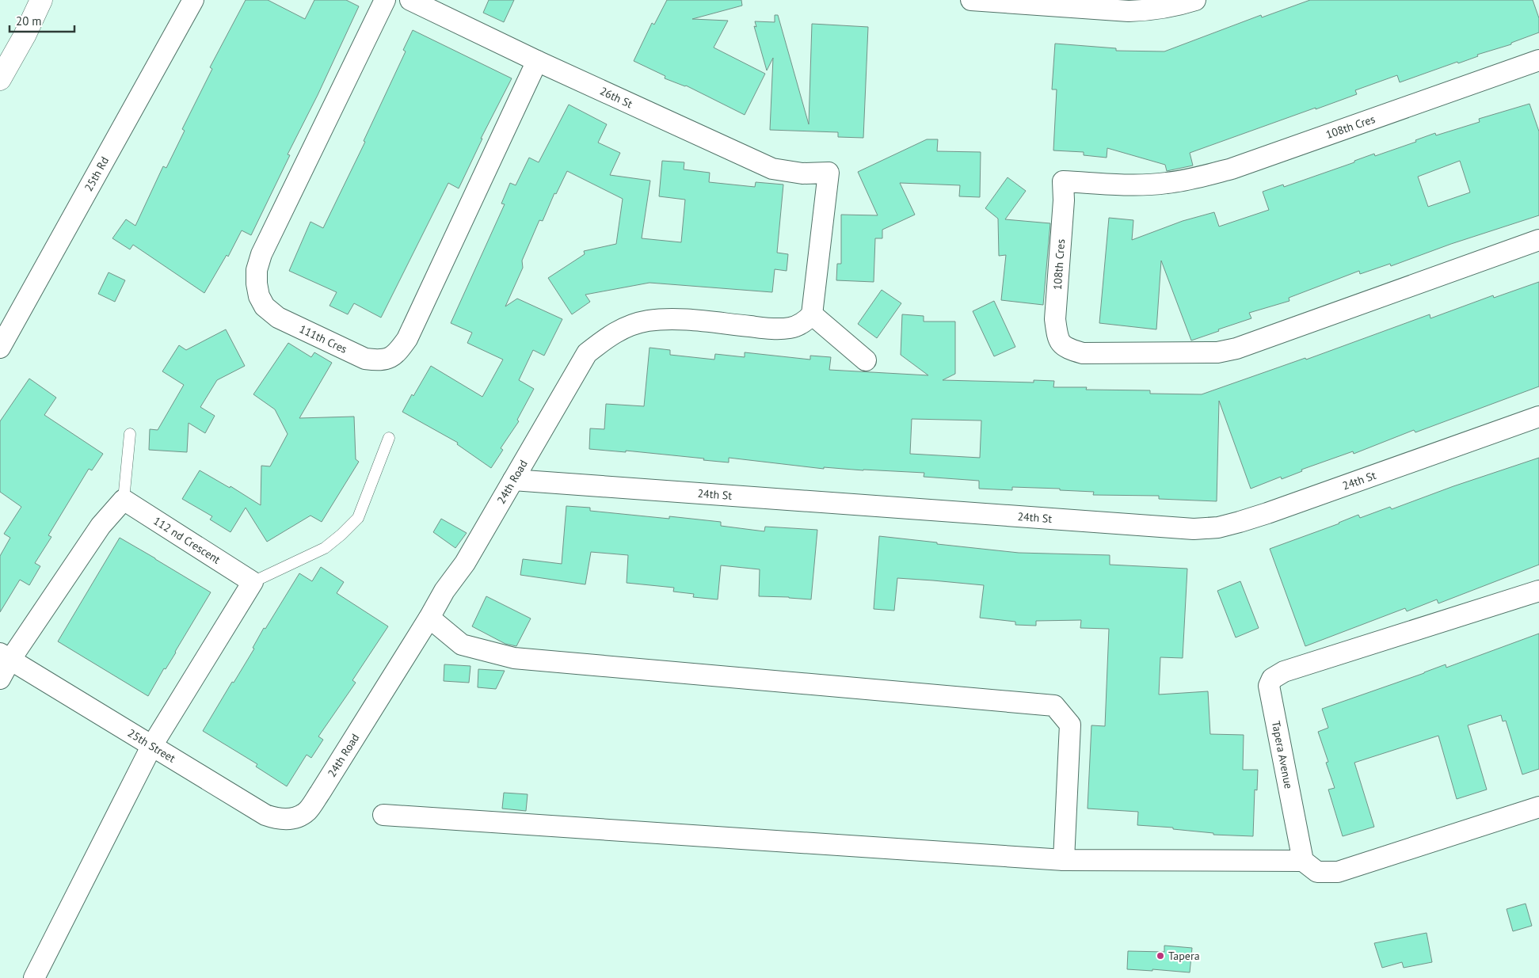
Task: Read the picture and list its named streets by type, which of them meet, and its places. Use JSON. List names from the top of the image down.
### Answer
{
  "streets": {
    "street": [
      "26th St",
      "108th Cres",
      "25th Rd",
      "111th Cres",
      "24th St",
      "24th Road",
      "112 nd Crescent",
      "25th Street",
      "Tapera Avenue"
    ]
  },
  "crossings": [
    ["26th St", "111th Cres"],
    ["26th St", "24th Road"],
    ["24th St", "24th Road"],
    ["24th Road", "25th Street"]
  ],
  "places": ["Tapera"],
  "scale_bar": "20 m"
}
